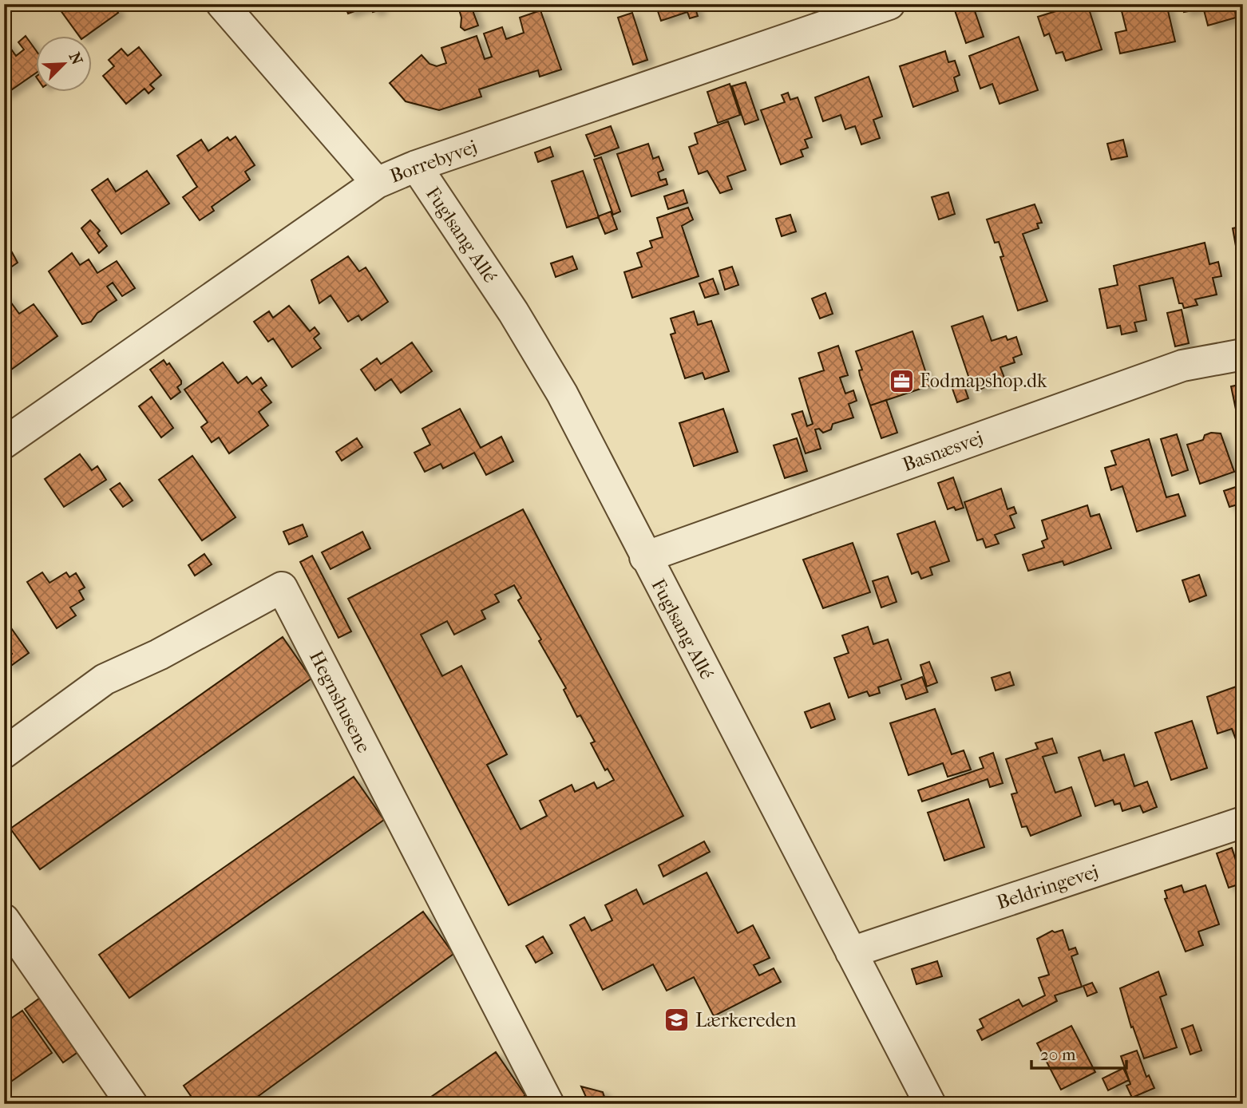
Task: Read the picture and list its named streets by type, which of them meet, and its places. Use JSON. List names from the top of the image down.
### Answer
{
  "streets": {
    "street": [
      "Borrebyvej",
      "Fuglsang Allé",
      "Basnæsvej",
      "Hegnshusene",
      "Beldringevej"
    ]
  },
  "crossings": [
    ["Borrebyvej", "Fuglsang Allé"],
    ["Fuglsang Allé", "Basnæsvej"],
    ["Fuglsang Allé", "Beldringevej"]
  ],
  "places": {
    "office": ["Fodmapshop.dk"],
    "school or university": ["Lærkereden"]
  },
  "scale_bar": "20 m",
  "north": "top right"
}
